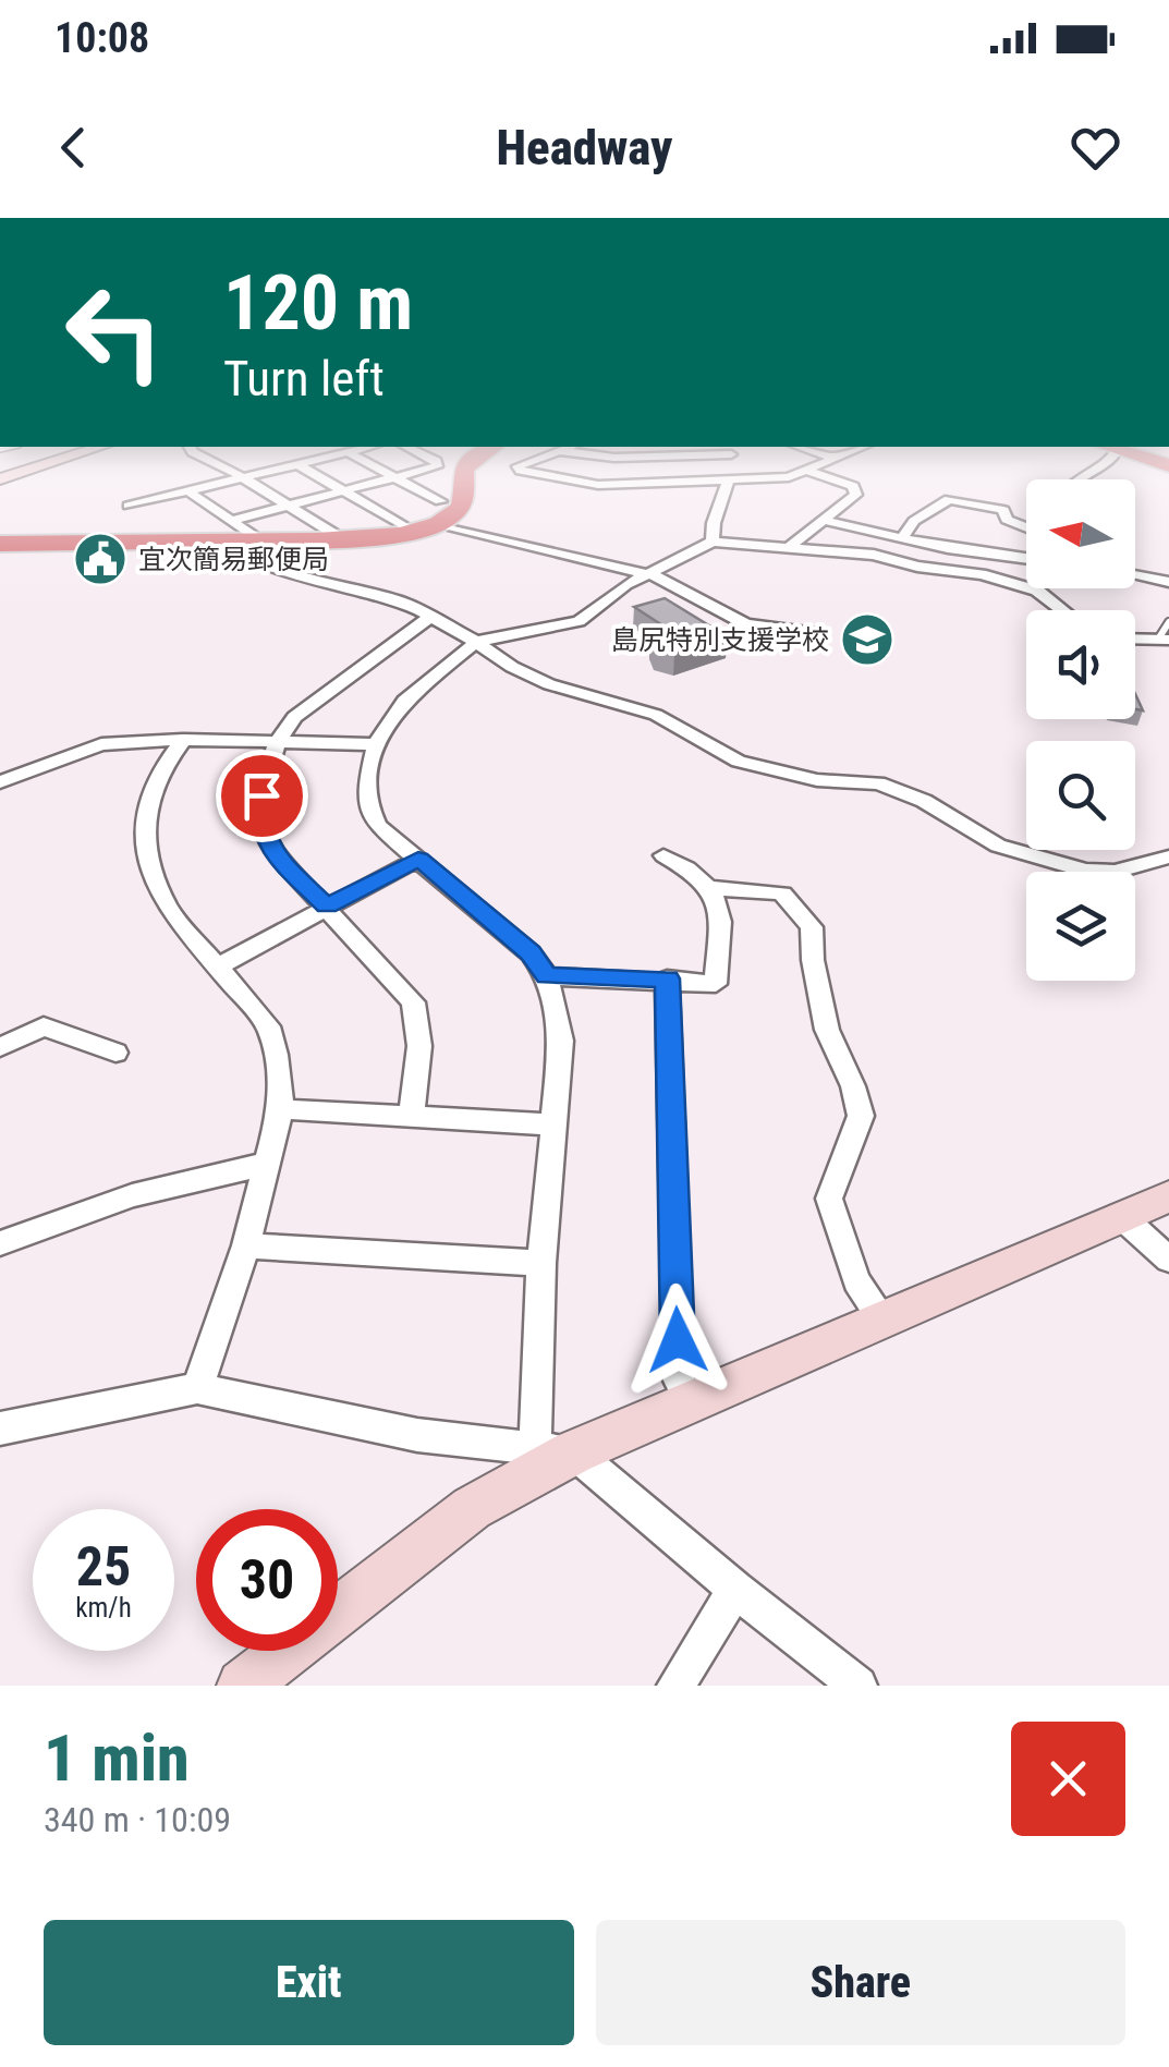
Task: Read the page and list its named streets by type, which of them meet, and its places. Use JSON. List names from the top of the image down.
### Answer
{
  "places": {
    "public building": ["宜次簡易郵便局"],
    "school or university": ["島尻特別支援学校"]
  },
  "north": "left",
  "page": {
    "status": "10:08",
    "header": "Headway",
    "turn": ["120 m", "Turn left"],
    "speed": "25 km/h",
    "limit": "30",
    "heading": ["1 min", "340 m · 10:09"],
    "buttons": ["Exit", "Share"]
  }
}
